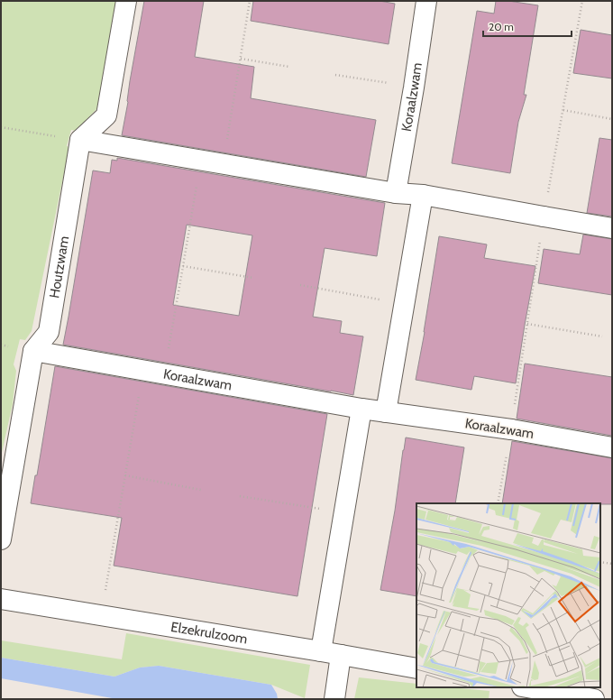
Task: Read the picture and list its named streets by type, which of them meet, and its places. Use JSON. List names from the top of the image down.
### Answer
{
  "streets": {
    "street": ["Koraalzwam", "Houtzwam", "Elzekrulzoom"]
  },
  "crossings": [
    ["Koraalzwam", "Houtzwam"]
  ],
  "scale_bar": "20 m"
}
